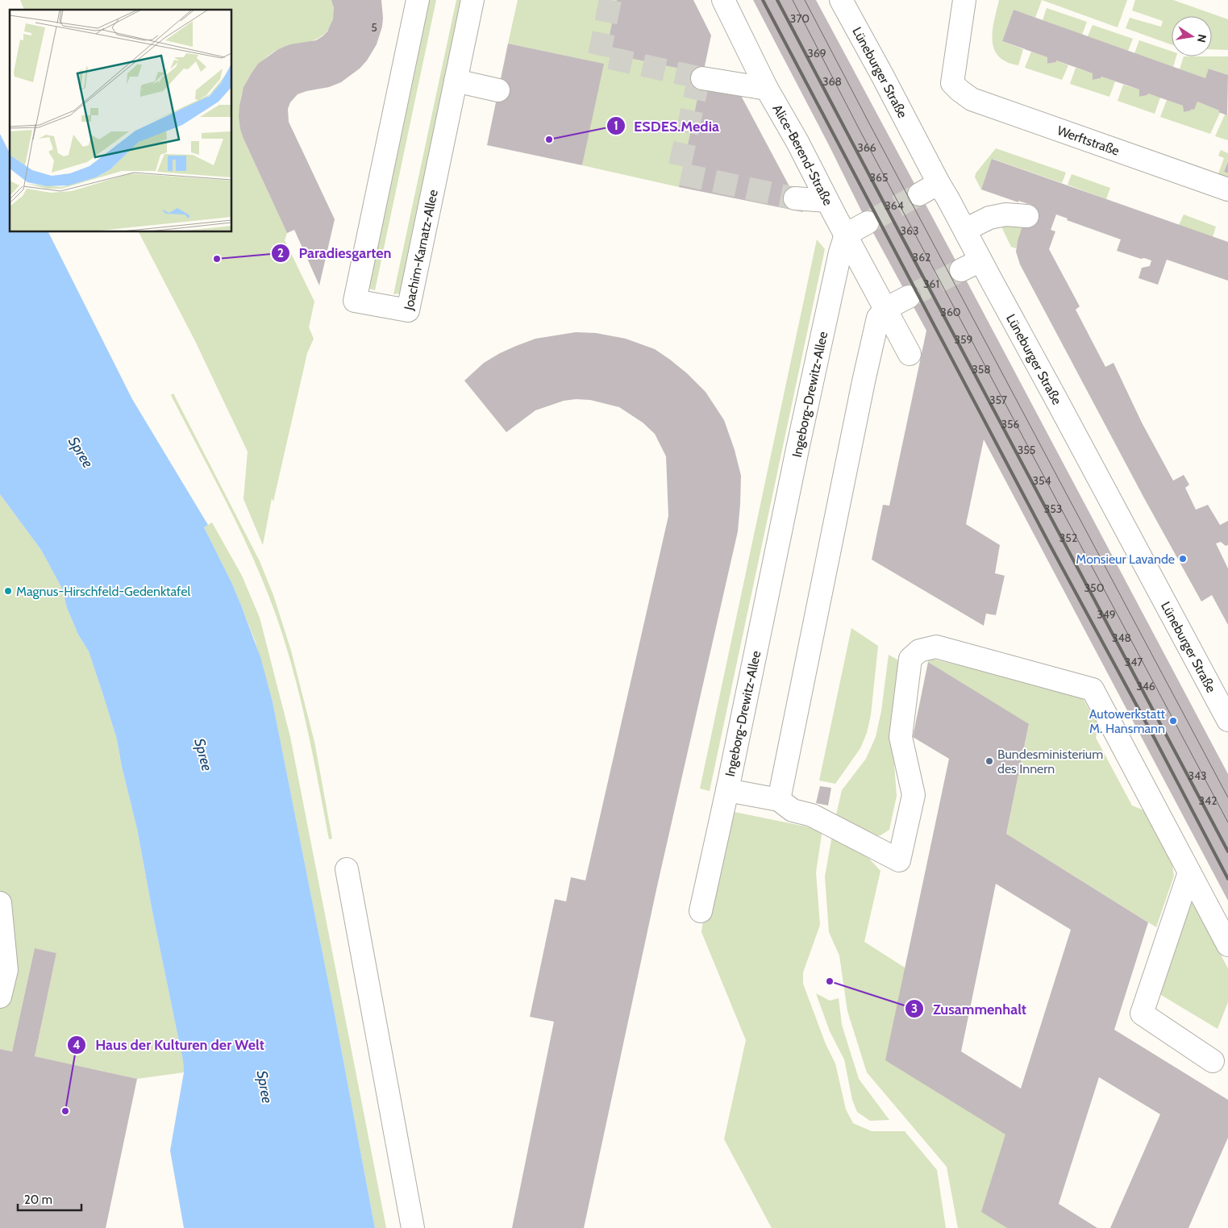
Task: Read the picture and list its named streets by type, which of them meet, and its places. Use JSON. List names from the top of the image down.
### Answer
{
  "streets": {
    "street": [
      "Lüneburger Straße",
      "Werftstraße",
      "Alice-Berend-Straße",
      "Joachim-Karnatz-Allee",
      "Ingeborg-Drewitz-Allee"
    ]
  },
  "crossings": [
    ["Alice-Berend-Straße", "Ingeborg-Drewitz-Allee"]
  ],
  "water": ["Spree"],
  "places": [
    "ESDES.Media",
    "Paradiesgarten",
    "Monsieur Lavande",
    "Magnus-Hirschfeld-Gedenktafel",
    "Autowerkstatt M. Hansmann",
    "Bundesministerium des Innern",
    "Zusammenhalt",
    "Haus der Kulturen der Welt"
  ],
  "house_numbers": [
    "370",
    "5",
    "369",
    "368",
    "366",
    "365",
    "364",
    "363",
    "362",
    "361",
    "360",
    "359",
    "358",
    "357",
    "356",
    "355",
    "354",
    "353",
    "352",
    "350",
    "349",
    "348",
    "347",
    "346",
    "343",
    "342"
  ],
  "scale_bar": "20 m",
  "north": "right"
}
